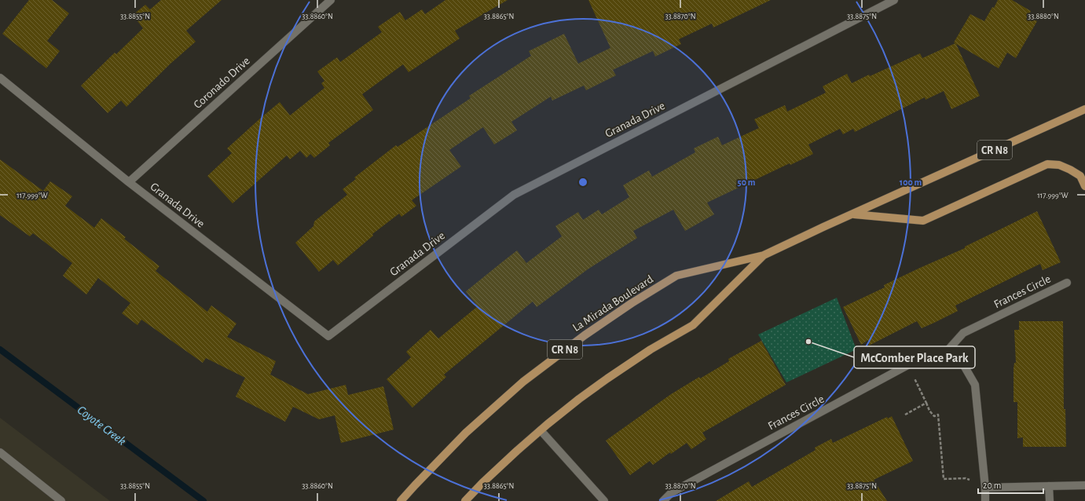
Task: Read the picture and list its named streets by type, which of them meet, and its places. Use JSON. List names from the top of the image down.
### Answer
{
  "streets": {
    "main road": ["CR N8", "La Mirada Boulevard"],
    "street": ["Coronado Drive", "Granada Drive", "Frances Circle"]
  },
  "crossings": [
    ["Coronado Drive", "Granada Drive"]
  ],
  "water": ["Coyote Creek"],
  "places": ["McComber Place Park"],
  "scale_bar": "20 m",
  "coordinates": [
    "33.8855°N",
    "33.8860°N",
    "33.8865°N",
    "33.8870°N",
    "33.8875°N",
    "33.8880°N",
    "117.999°W"
  ],
  "rings": ["50 m", "100 m"]
}
